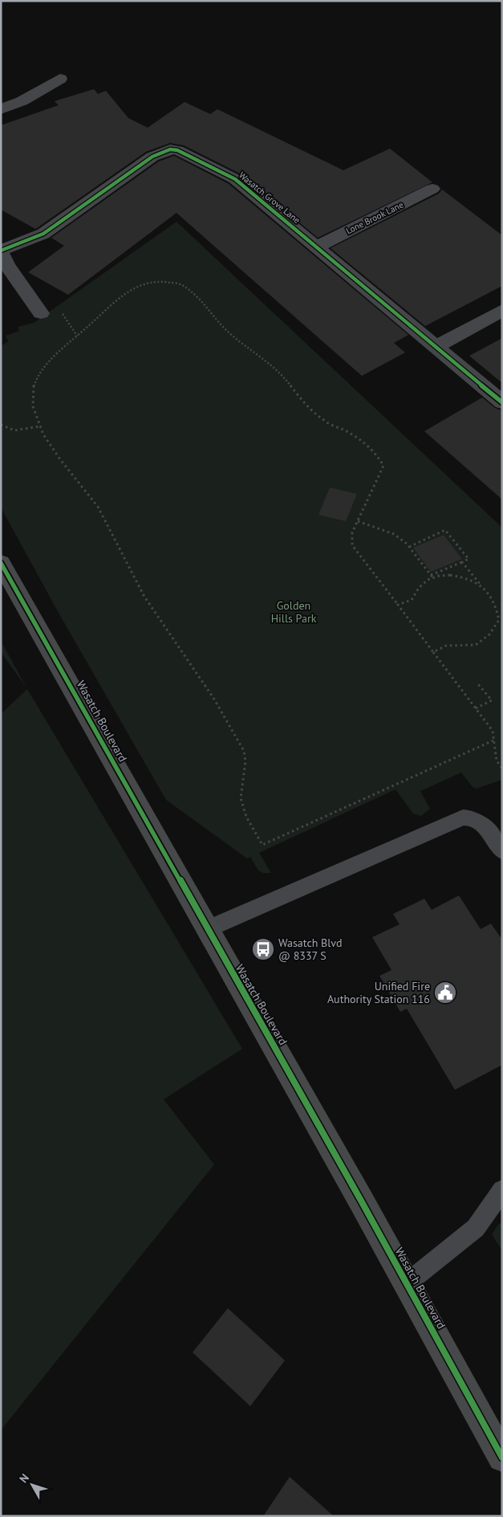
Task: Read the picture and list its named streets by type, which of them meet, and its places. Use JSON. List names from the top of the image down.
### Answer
{
  "streets": {
    "main road": ["Wasatch Boulevard"],
    "street": ["Wasatch Grove Lane", "Lone Brook Lane"]
  },
  "crossings": [
    ["Wasatch Grove Lane", "Lone Brook Lane"]
  ],
  "parks": ["Golden Hills Park"],
  "places": {
    "bus stop": ["Wasatch Blvd @ 8337 S"],
    "public building": ["Unified Fire Authority Station 116"]
  },
  "north": "top left"
}
